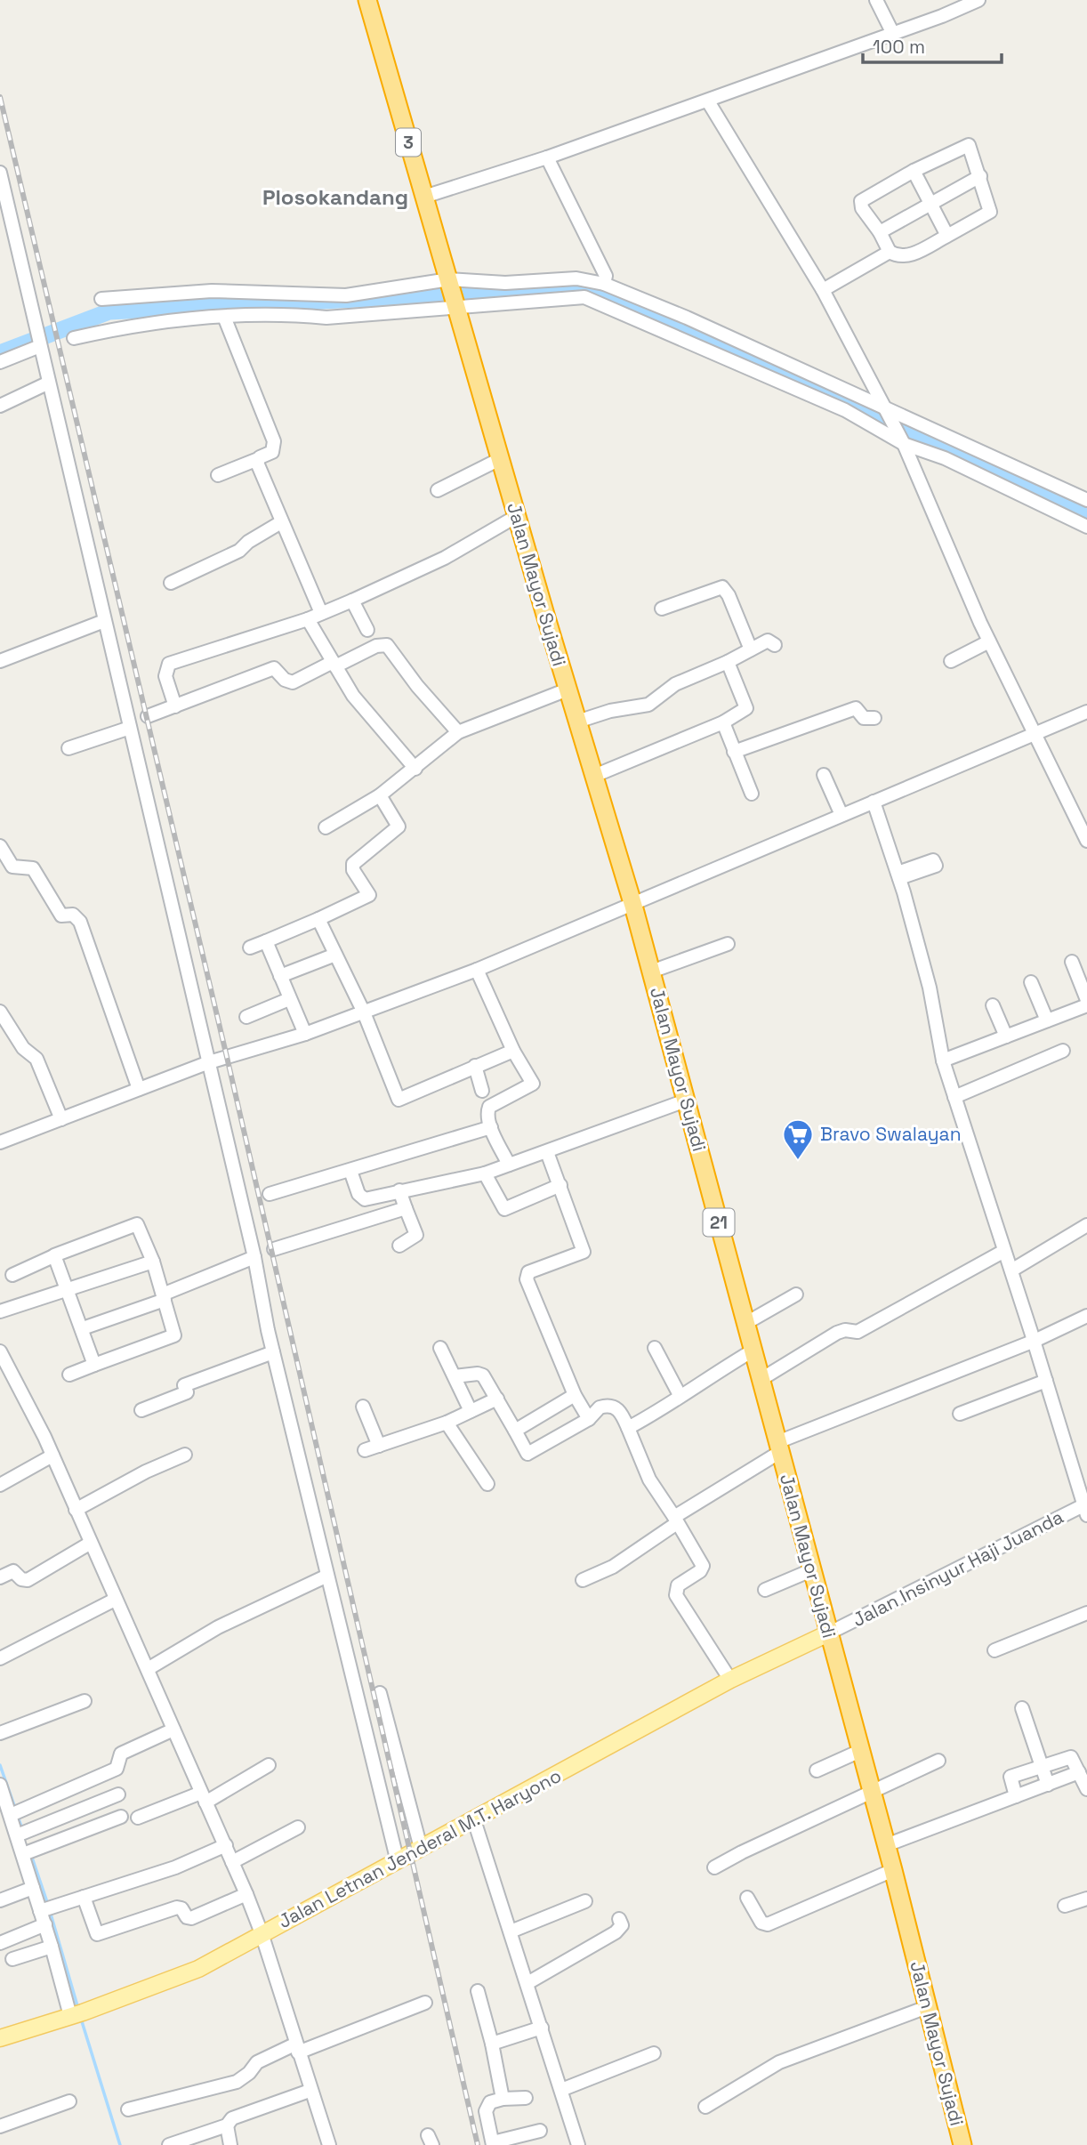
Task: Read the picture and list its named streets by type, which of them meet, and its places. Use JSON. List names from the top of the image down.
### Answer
{
  "streets": {
    "highway": ["3", "Jalan Mayor Sujadi", "21"],
    "main road": ["Jalan Letnan Jenderal M.T. Haryono"],
    "street": ["Jalan Insinyur Haji Juanda"]
  },
  "crossings": [
    ["Jalan Mayor Sujadi", "Jalan Insinyur Haji Juanda"],
    ["Jalan Mayor Sujadi", "Jalan Letnan Jenderal M.T. Haryono"],
    ["Jalan Insinyur Haji Juanda", "Jalan Letnan Jenderal M.T. Haryono"]
  ],
  "districts": ["Plosokandang"],
  "places": {
    "supermarket": ["Bravo Swalayan"]
  },
  "scale_bar": "100 m"
}
